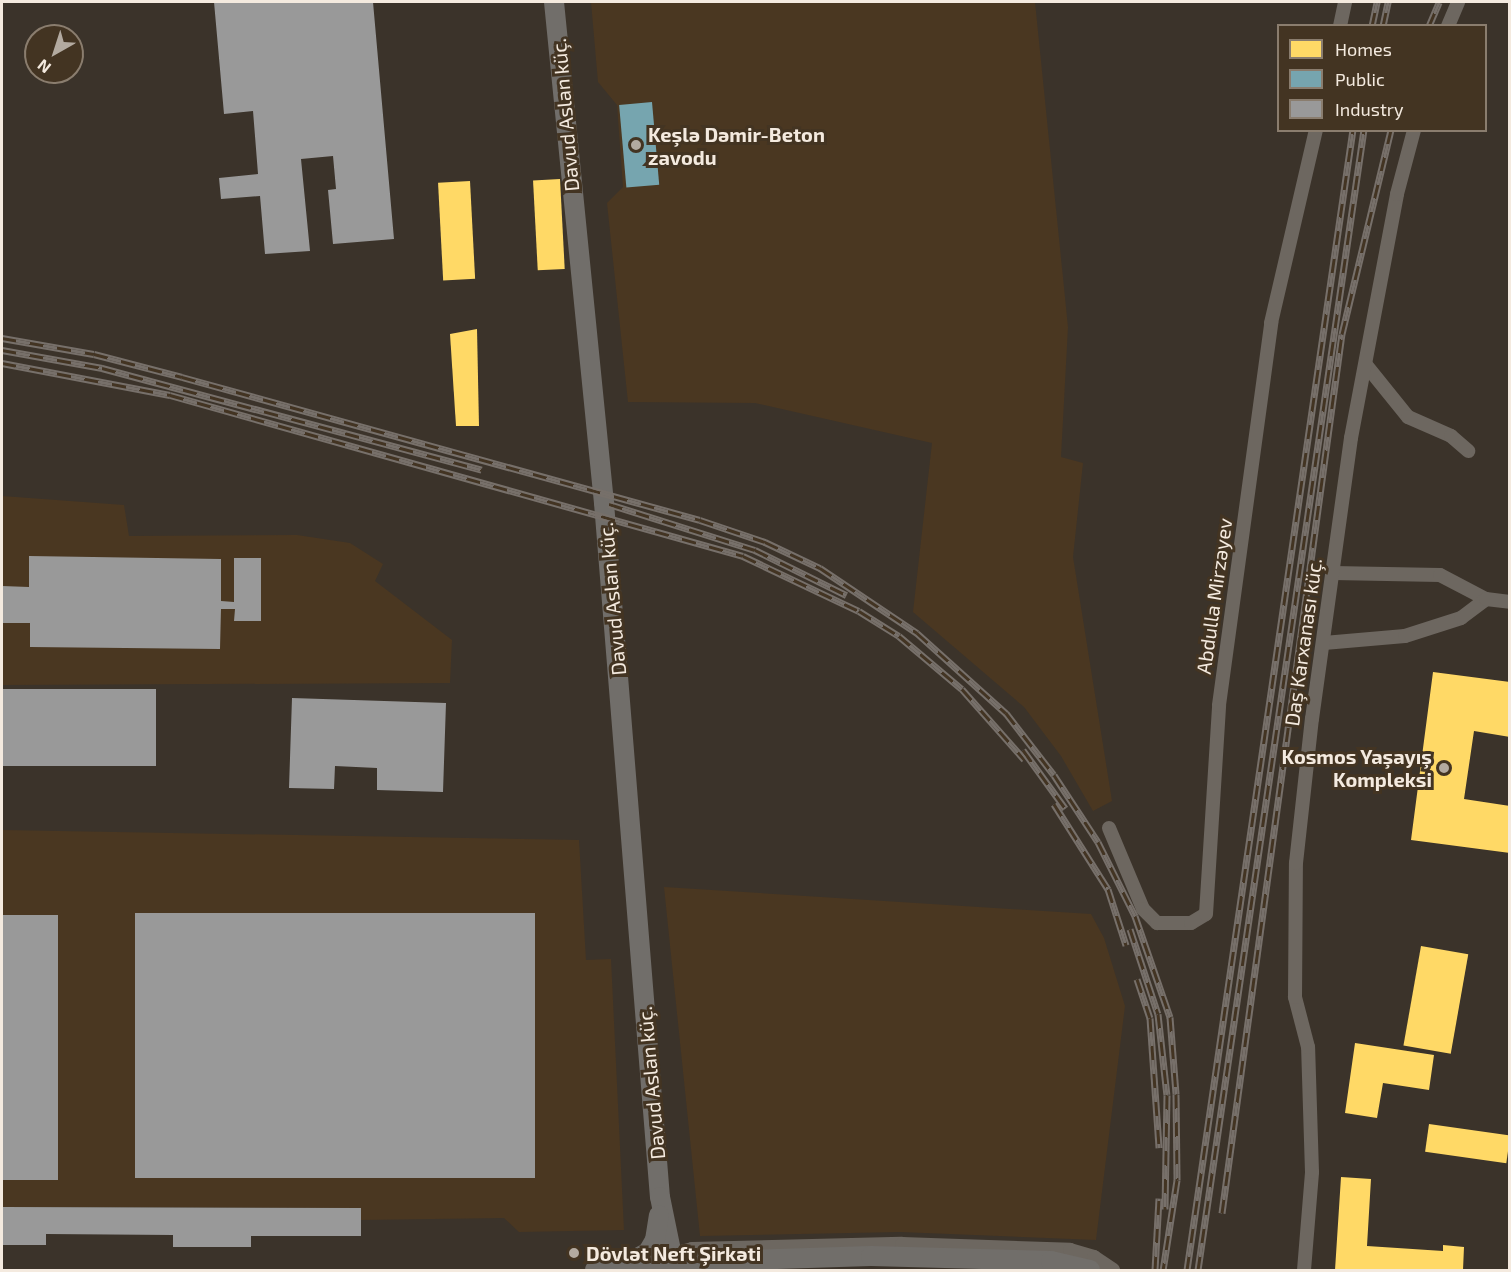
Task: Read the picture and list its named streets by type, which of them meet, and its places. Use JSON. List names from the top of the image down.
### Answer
{
  "streets": {
    "street": ["Davud Aslan küç.", "Abdulla Mirzəyev", "Daş Karxanası küç."]
  },
  "places": ["Keşlə Dəmir-Beton zavodu", "Kosmos Yaşayış Kompleksi", "Dövlət Neft Şirkəti"],
  "legend": ["Homes", "Public", "Industry"],
  "north": "bottom left"
}
